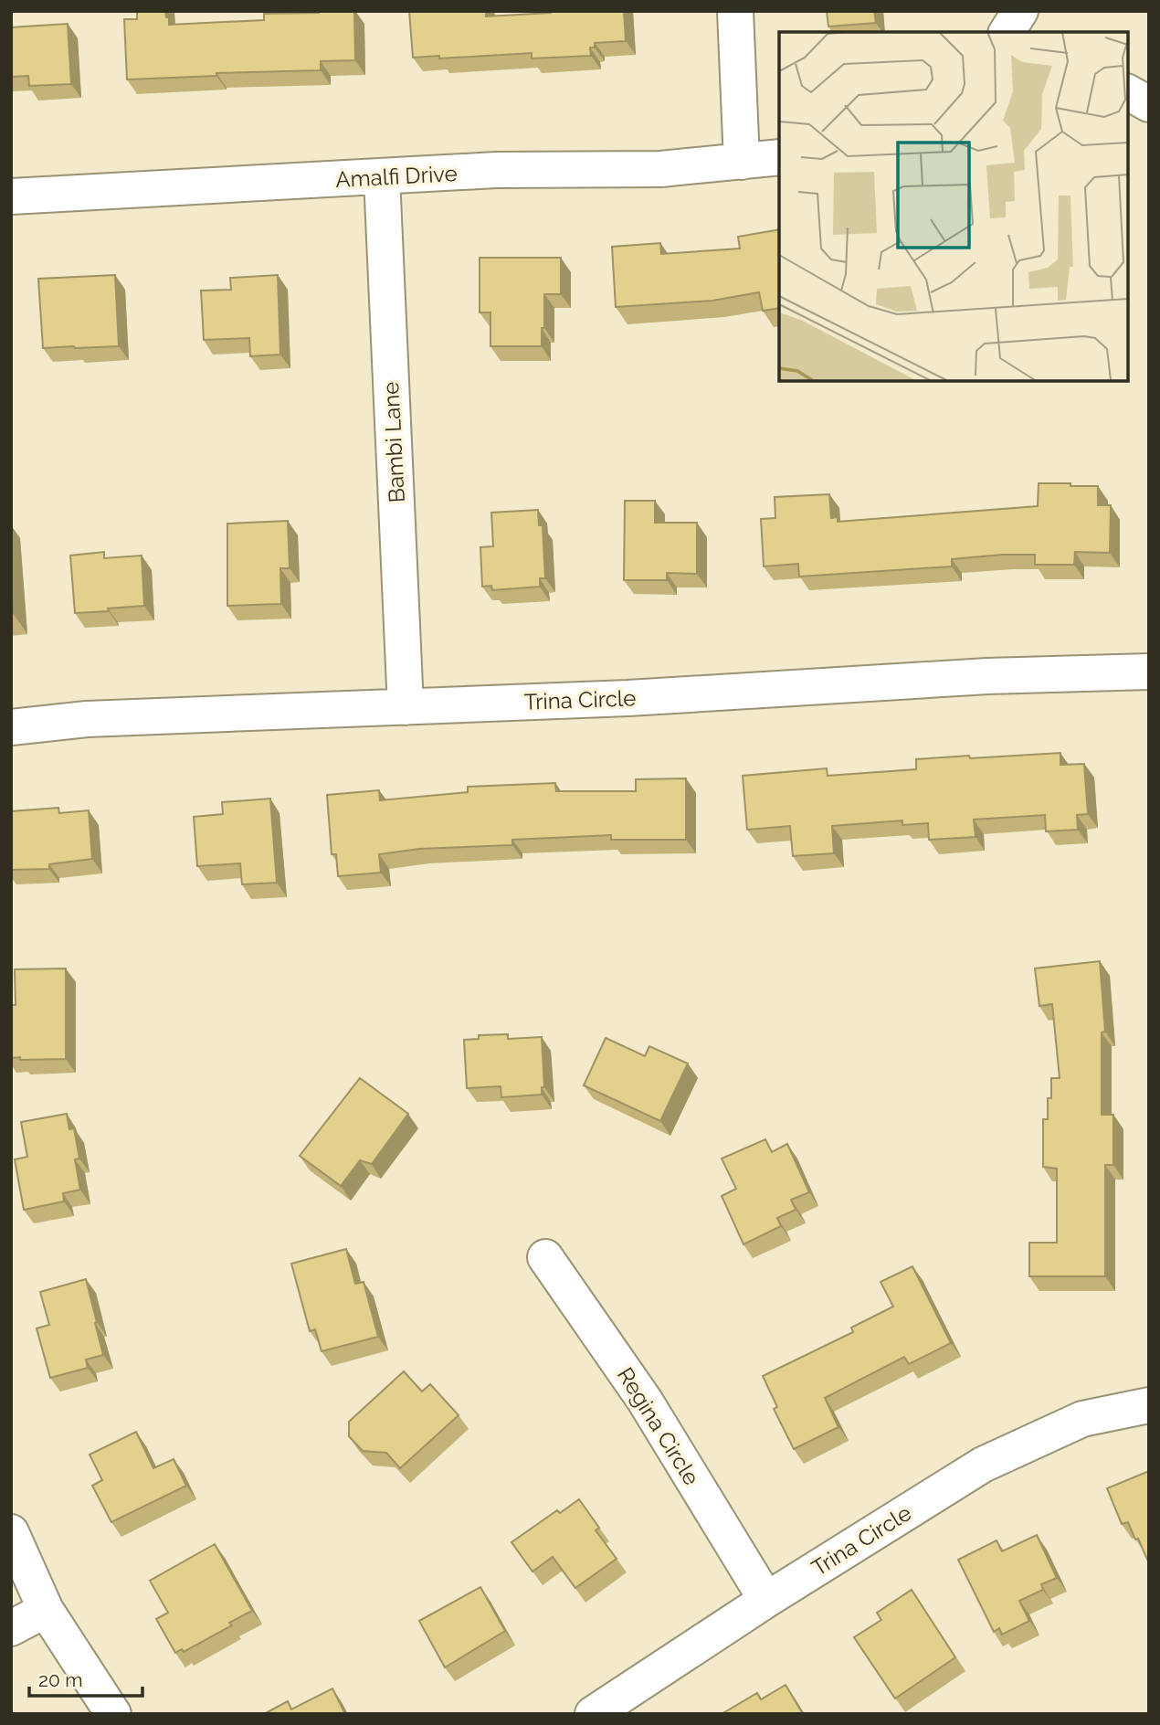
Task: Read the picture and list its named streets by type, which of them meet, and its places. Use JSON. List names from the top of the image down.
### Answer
{
  "streets": {
    "street": [
      "Amalfi Drive",
      "Bambi Lane",
      "Trina Circle",
      "Regina Circle"
    ]
  },
  "crossings": [
    ["Amalfi Drive", "Bambi Lane"],
    ["Bambi Lane", "Trina Circle"],
    ["Trina Circle", "Regina Circle"]
  ],
  "scale_bar": "20 m"
}
